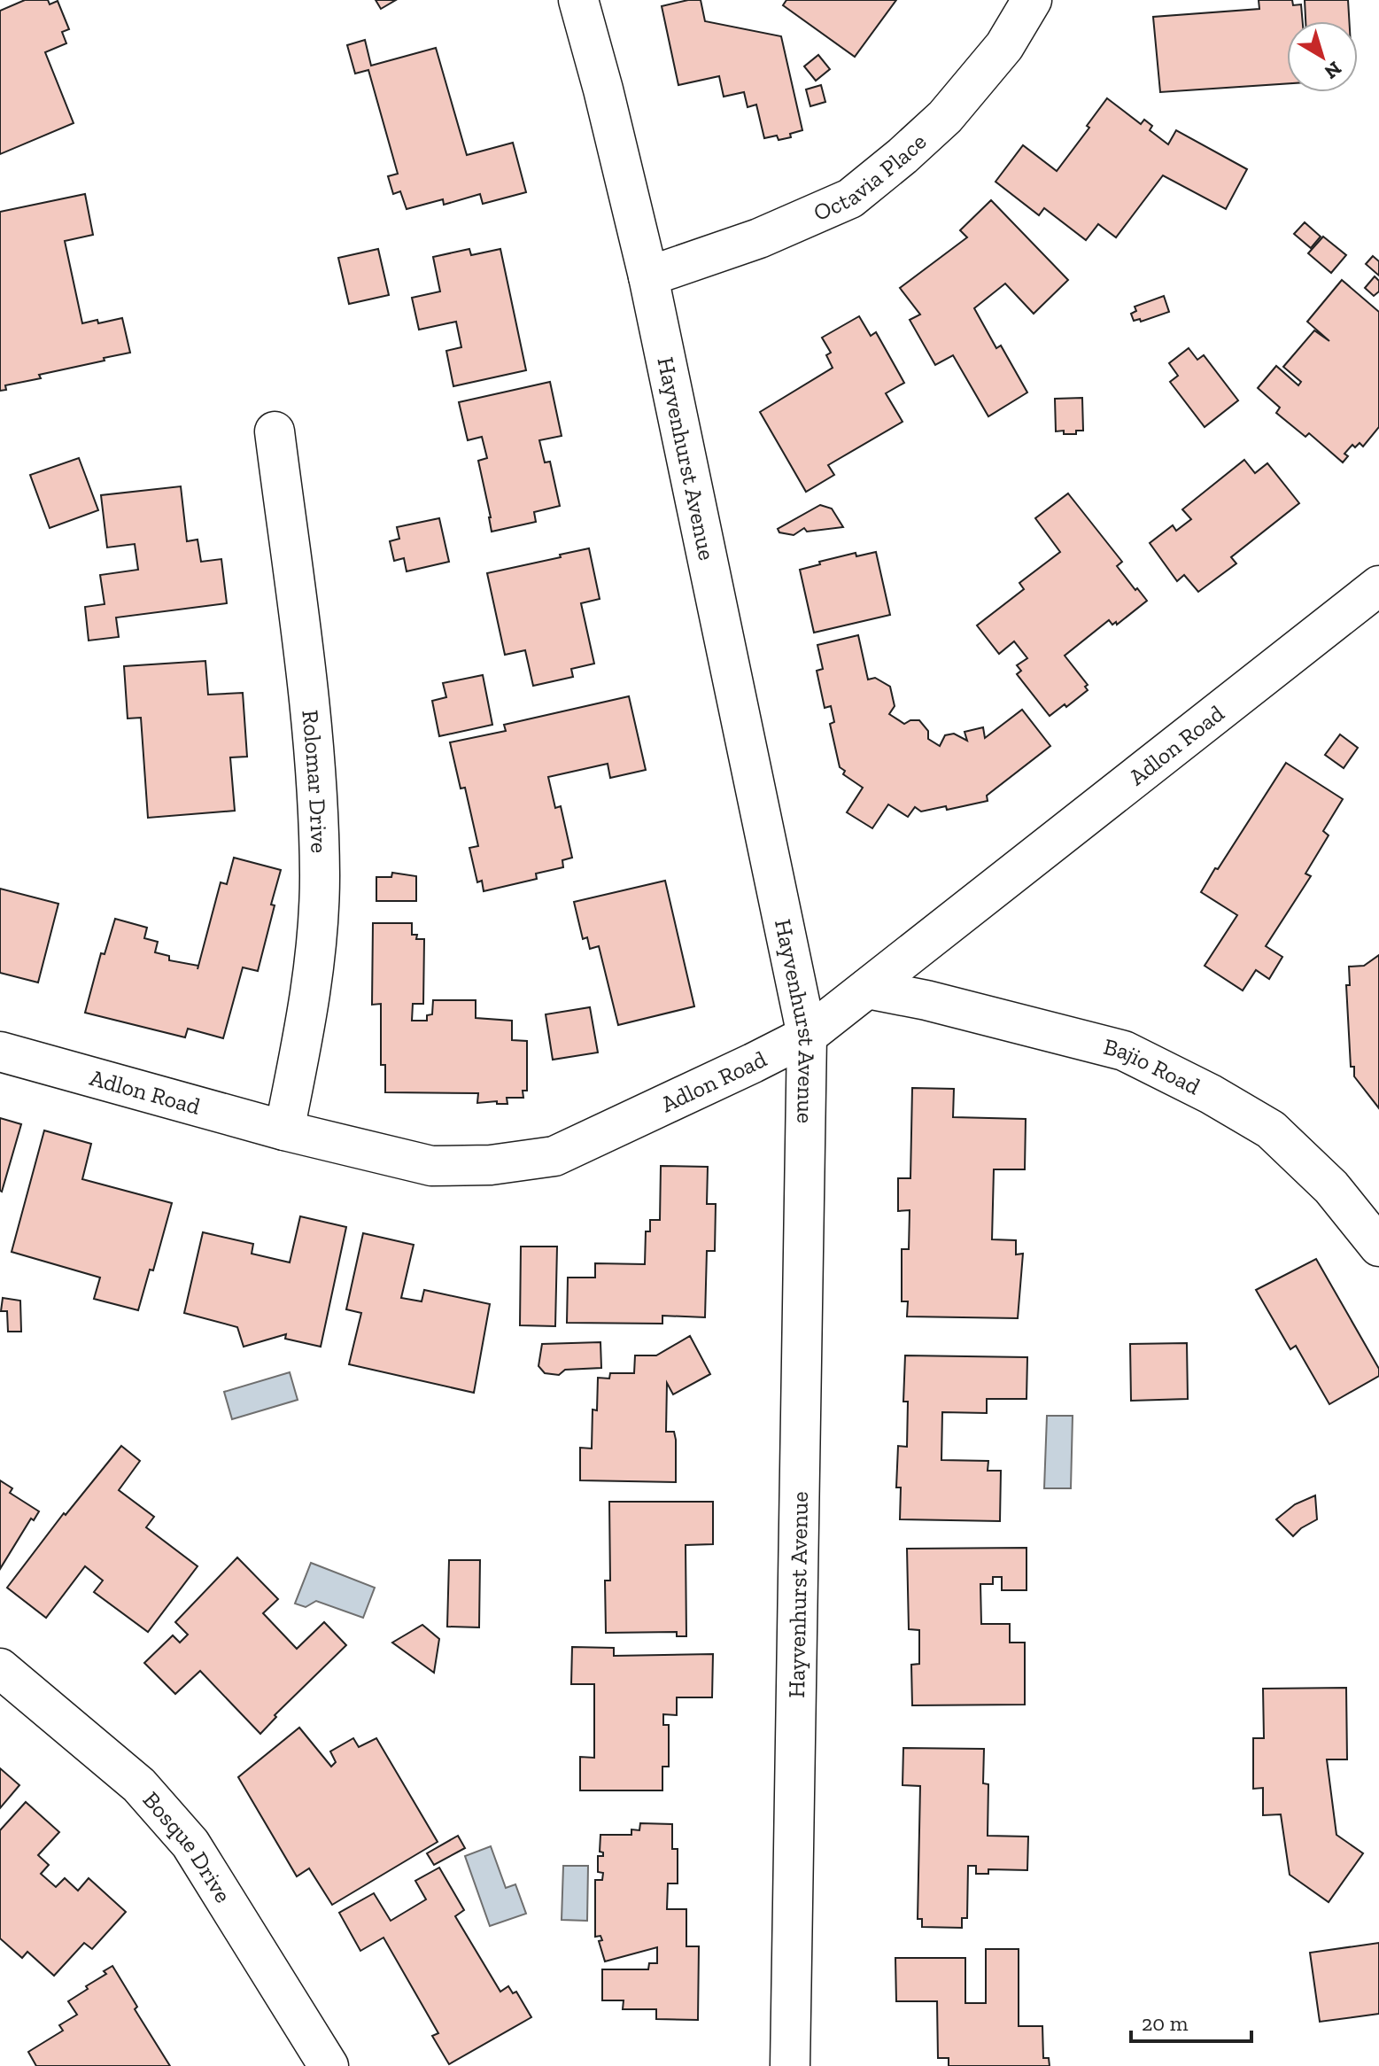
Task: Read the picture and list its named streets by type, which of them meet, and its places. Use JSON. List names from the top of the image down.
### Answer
{
  "streets": {
    "street": [
      "Octavia Place",
      "Hayvenhurst Avenue",
      "Adlon Road",
      "Rolomar Drive",
      "Bajio Road",
      "Bosque Drive"
    ]
  },
  "crossings": [
    ["Octavia Place", "Hayvenhurst Avenue"],
    ["Hayvenhurst Avenue", "Adlon Road"],
    ["Adlon Road", "Rolomar Drive"],
    ["Adlon Road", "Bajio Road"]
  ],
  "scale_bar": "20 m",
  "north": "bottom right"
}
